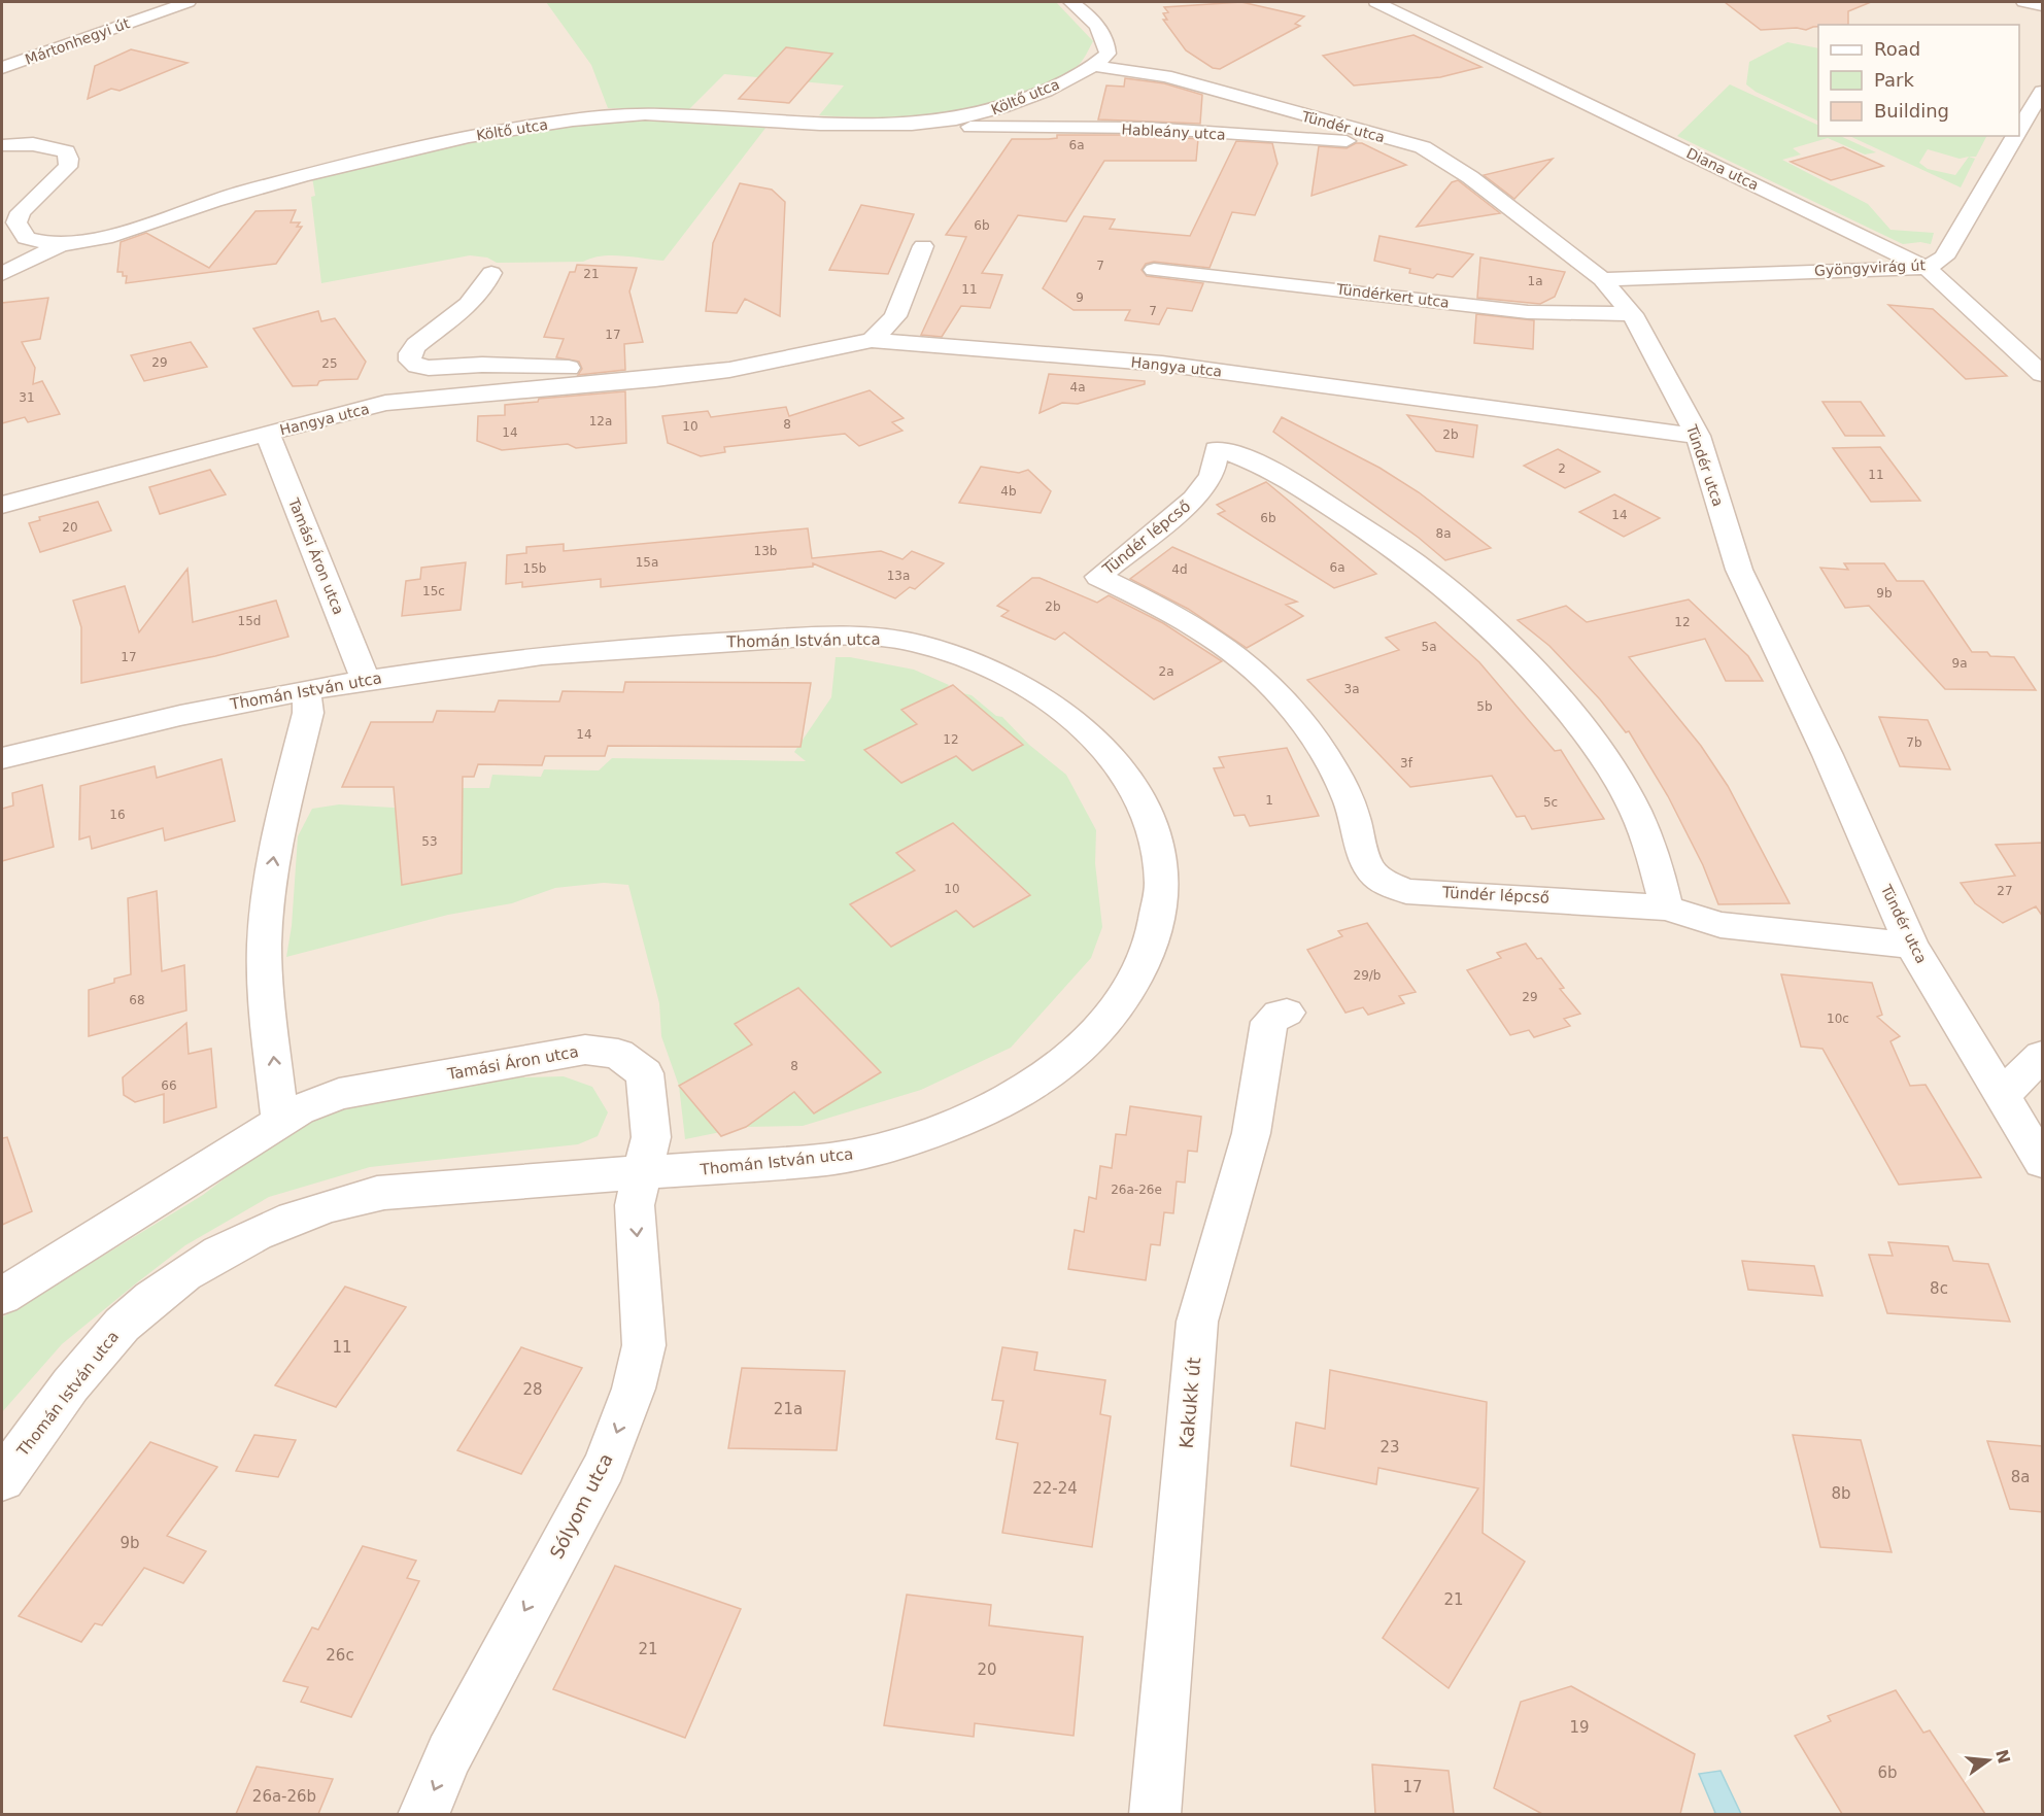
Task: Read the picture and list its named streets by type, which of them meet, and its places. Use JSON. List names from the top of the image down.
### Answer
{
  "streets": {
    "street": [
      "Mártonhegyi út",
      "Költő utca",
      "Tündér utca",
      "Hableány utca",
      "Diana utca",
      "Gyöngyvirág út",
      "Tündérkert utca",
      "Hangya utca",
      "Tündér lépcső",
      "Tamási Áron utca",
      "Thomán István utca",
      "Kakukk út",
      "Sólyom utca"
    ]
  },
  "crossings": [
    ["Költő utca", "Tündér utca"],
    ["Költő utca", "Hableány utca"],
    ["Tündér utca", "Hableány utca"],
    ["Tündér utca", "Gyöngyvirág út"],
    ["Tündér utca", "Tündérkert utca"],
    ["Tündér utca", "Hangya utca"],
    ["Tündér utca", "Tündér lépcső"],
    ["Diana utca", "Gyöngyvirág út"],
    ["Hangya utca", "Tamási Áron utca"],
    ["Tamási Áron utca", "Thomán István utca"],
    ["Tamási Áron utca", "Sólyom utca"],
    ["Thomán István utca", "Sólyom utca"]
  ],
  "one_way": ["Sólyom utca"],
  "house_numbers": [
    "6a",
    "6b",
    "7",
    "21",
    "1a",
    "11",
    "9",
    "7",
    "17",
    "29",
    "25",
    "4a",
    "31",
    "12a",
    "8",
    "10",
    "14",
    "2b",
    "2",
    "11",
    "4b",
    "14",
    "6b",
    "20",
    "8a",
    "13b",
    "15a",
    "6a",
    "15b",
    "4d",
    "13a",
    "15c",
    "9b",
    "2b",
    "15d",
    "12",
    "5a",
    "17",
    "9a",
    "2a",
    "3a",
    "5b",
    "14",
    "12",
    "7b",
    "3f",
    "1",
    "5c",
    "16",
    "53",
    "10",
    "27",
    "29/b",
    "29",
    "68",
    "10c",
    "8",
    "66",
    "26a-26e",
    "8c",
    "11",
    "28",
    "21a",
    "23",
    "8a",
    "22-24",
    "8b",
    "9b",
    "21",
    "21",
    "26c",
    "20",
    "19",
    "6b",
    "17",
    "26a-26b"
  ],
  "legend": ["Road", "Park", "Building"],
  "north": "right"
}
